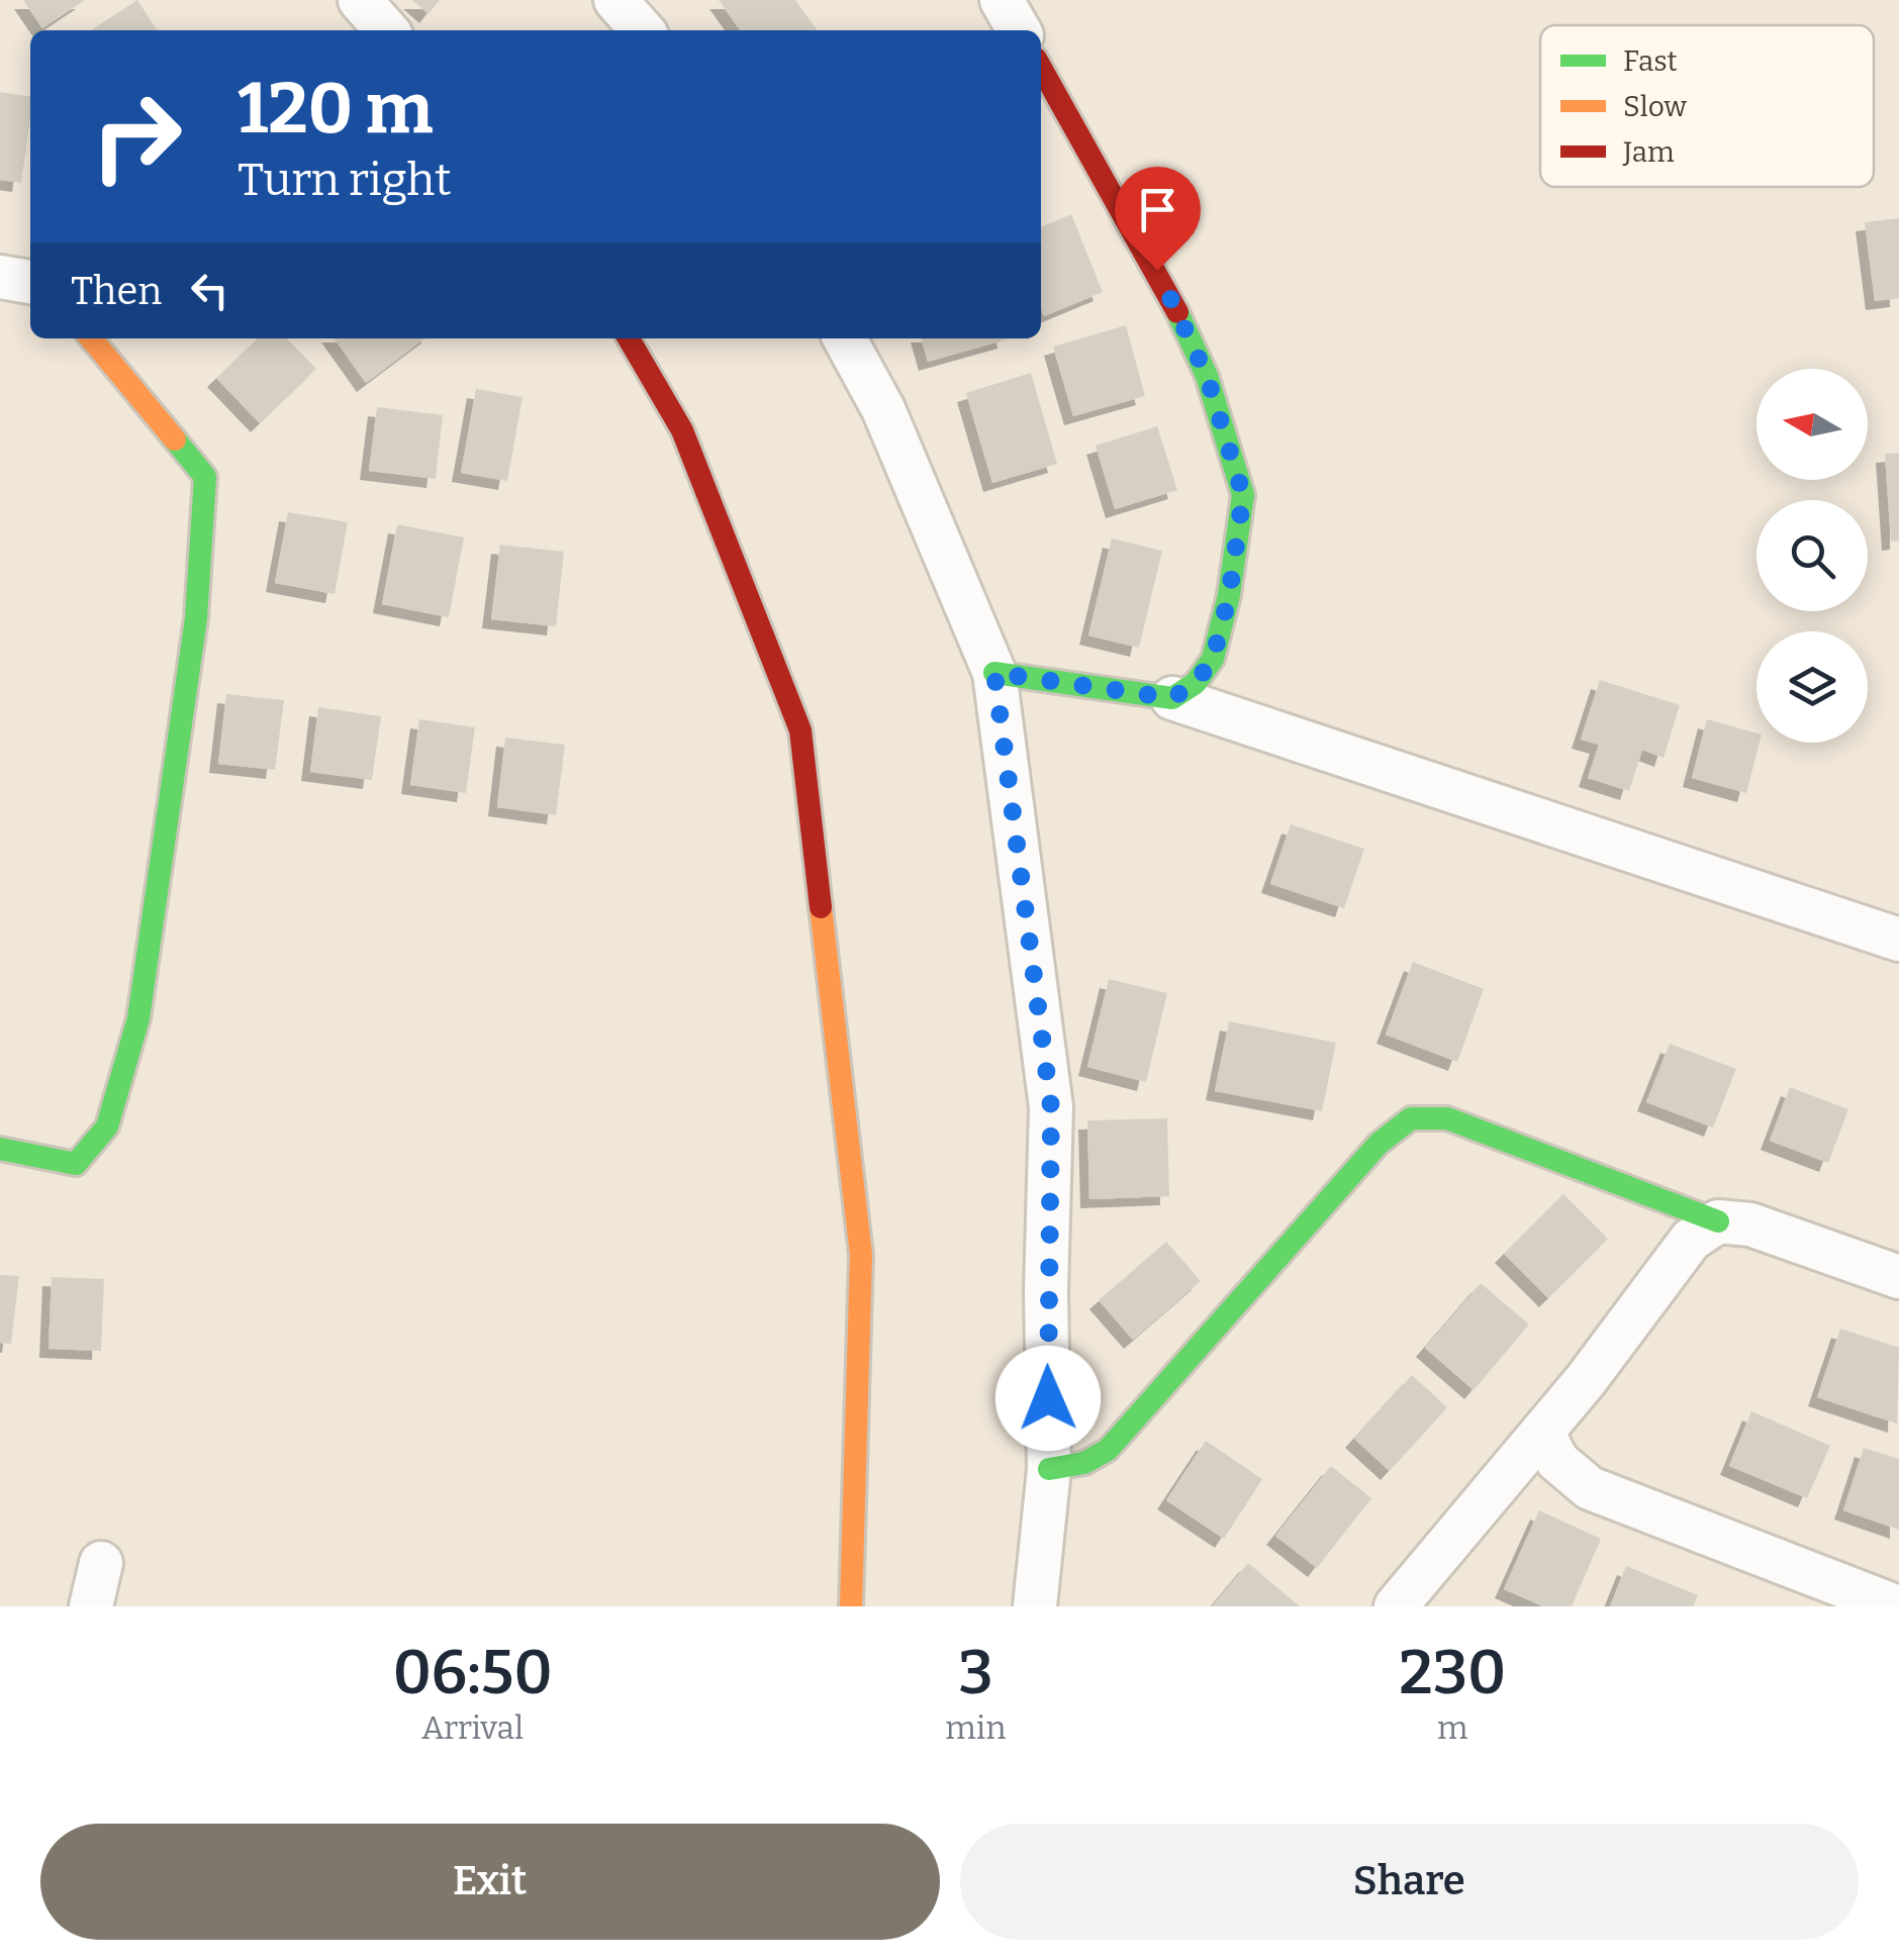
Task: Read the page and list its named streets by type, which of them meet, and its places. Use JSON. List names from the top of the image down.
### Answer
{
  "legend": ["Fast", "Slow", "Jam"],
  "north": "left",
  "page": {
    "turn": ["120 m", "Turn right"],
    "then": "Then",
    "eta": [
      "06:50",
      "Arrival",
      "3",
      "min",
      "230",
      "m"
    ],
    "buttons": ["Exit", "Share"]
  }
}
